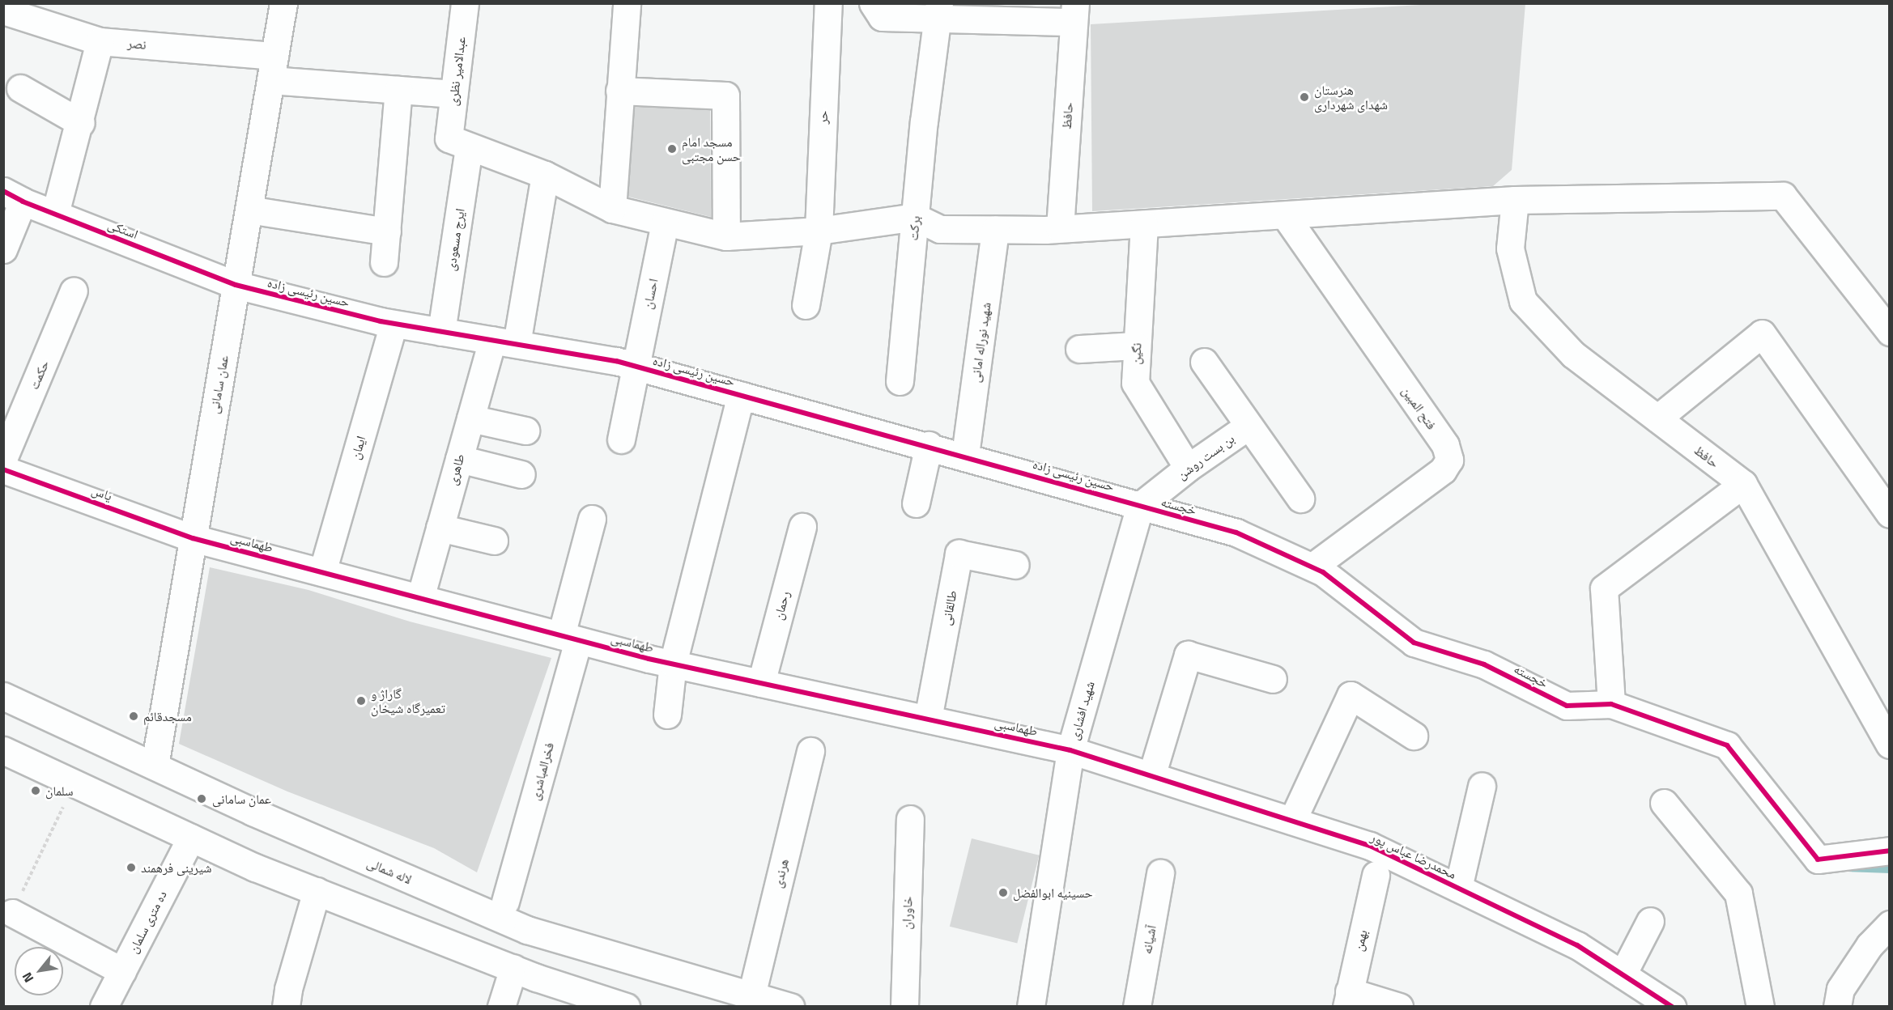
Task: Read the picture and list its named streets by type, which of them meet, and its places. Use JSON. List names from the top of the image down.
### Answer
{
  "streets": {
    "street": [
      "نصر",
      "عبدالامیر نظری",
      "حافظ",
      "حر",
      "برکت",
      "استکی",
      "ایرج مسعودی",
      "حسین رئیسی زاده",
      "احسان",
      "شهید نوراله امانی",
      "نگین",
      "حکمت",
      "عمان سامانی",
      "فتح المبین",
      "ایمان",
      "بن بست روشن",
      "طاهری",
      "یاس",
      "خجسته",
      "طهماسبی",
      "رحمان",
      "طالقانی",
      "شهید افشاری",
      "فخرالمباشری",
      "محمدرضا عباس پور",
      "لاله شمالی",
      "هرندی",
      "خاوران",
      "ده متری سلمان",
      "آشیانه",
      "بهمن"
    ]
  },
  "crossings": [
    ["نصر", "عبدالامیر نظری"],
    ["نصر", "عمان سامانی"],
    ["عبدالامیر نظری", "ایرج مسعودی"],
    ["استکی", "حسین رئیسی زاده"],
    ["استکی", "عمان سامانی"],
    ["ایرج مسعودی", "حسین رئیسی زاده"],
    ["حسین رئیسی زاده", "احسان"],
    ["حسین رئیسی زاده", "شهید نوراله امانی"],
    ["حسین رئیسی زاده", "عمان سامانی"],
    ["حسین رئیسی زاده", "ایمان"],
    ["حسین رئیسی زاده", "بن بست روشن"],
    ["حسین رئیسی زاده", "طاهری"],
    ["حسین رئیسی زاده", "خجسته"],
    ["حسین رئیسی زاده", "شهید افشاری"],
    ["نگین", "بن بست روشن"],
    ["عمان سامانی", "یاس"],
    ["عمان سامانی", "طهماسبی"],
    ["عمان سامانی", "لاله شمالی"],
    ["فتح المبین", "خجسته"],
    ["ایمان", "طهماسبی"],
    ["بن بست روشن", "خجسته"],
    ["بن بست روشن", "شهید افشاری"],
    ["طاهری", "طهماسبی"],
    ["یاس", "طهماسبی"],
    ["خجسته", "شهید افشاری"],
    ["طهماسبی", "رحمان"],
    ["طهماسبی", "طالقانی"],
    ["طهماسبی", "شهید افشاری"],
    ["طهماسبی", "فخرالمباشری"],
    ["طهماسبی", "محمدرضا عباس پور"],
    ["شهید افشاری", "محمدرضا عباس پور"],
    ["لاله شمالی", "هرندی"]
  ],
  "places": [
    "هنرستان شهدای شهرداری",
    "مسجد امام حسن مجتبی",
    "گاراژ و تعمیرگاه شیخان",
    "مسجدقائم",
    "سلمان",
    "عمان سامانی",
    "شیرینی فرهمند",
    "حسینیه ابوالفضل"
  ],
  "north": "bottom left"
}
